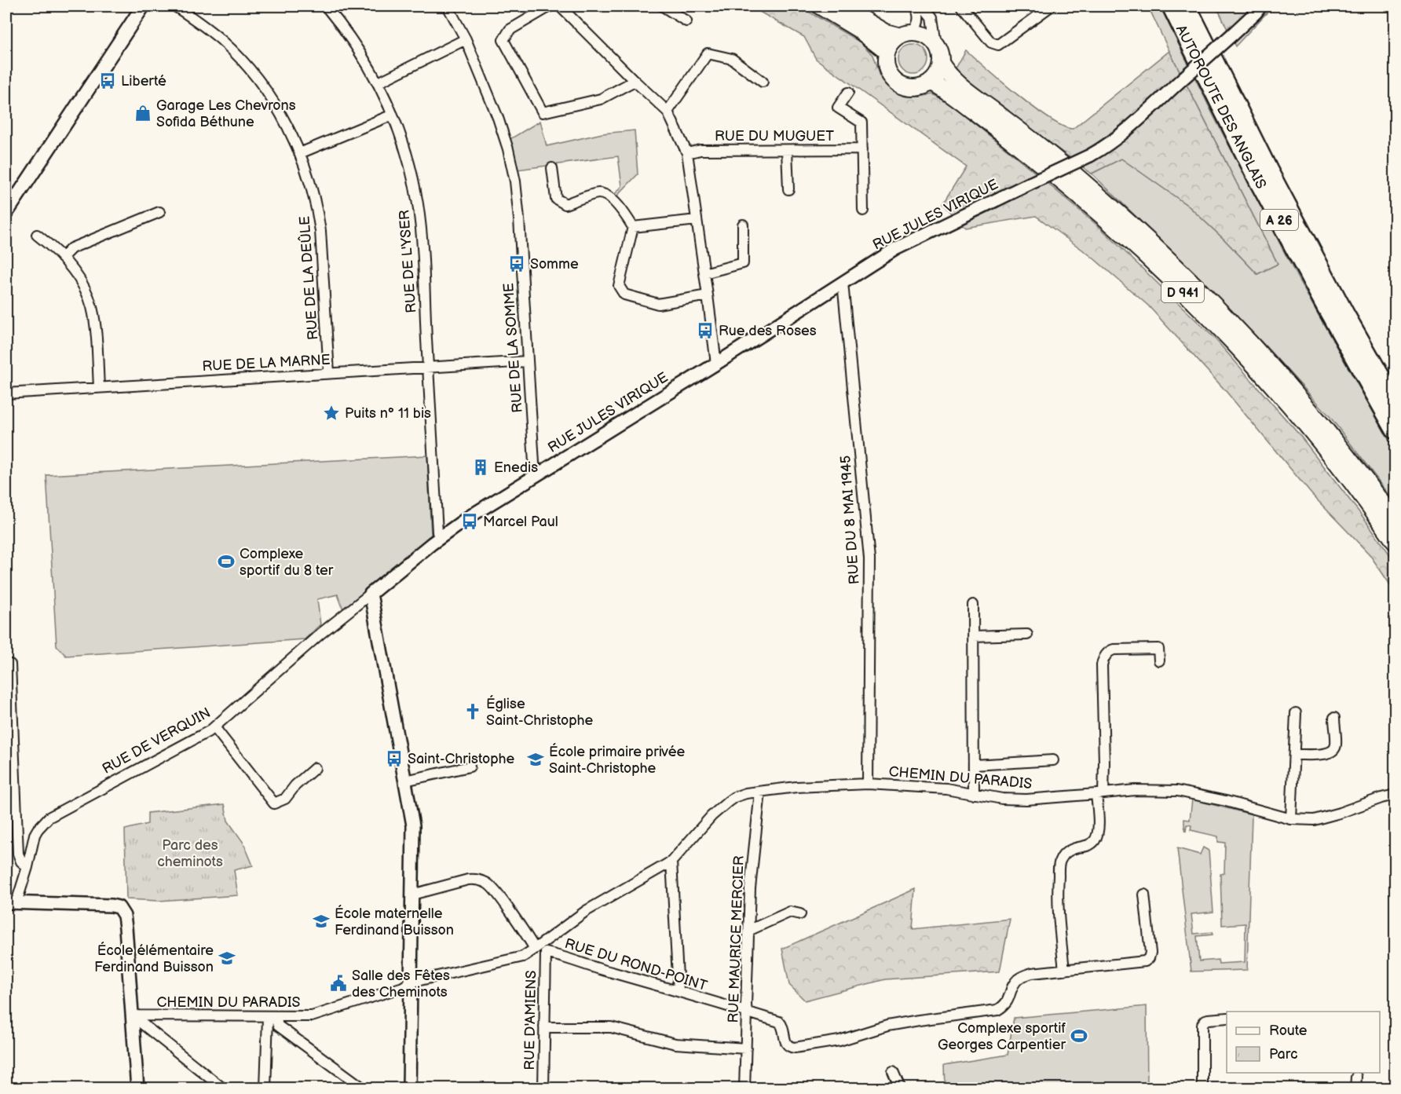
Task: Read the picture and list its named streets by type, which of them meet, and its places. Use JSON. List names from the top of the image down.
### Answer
{
  "streets": {
    "highway": ["AUTOROUTE DES ANGLAIS", "A 26", "D 941"],
    "street": [
      "RUE DU MUGUET",
      "RUE JULES VIRIQUE",
      "RUE DE L'YSER",
      "RUE DE LA DEÛLE",
      "RUE DE LA SOMME",
      "RUE DE LA MARNE",
      "RUE DU 8 MAI 1945",
      "RUE DE VERQUIN",
      "CHEMIN DU PARADIS",
      "RUE MAURICE MERCIER",
      "RUE DU ROND-POINT",
      "RUE D'AMIENS"
    ]
  },
  "crossings": [
    ["RUE JULES VIRIQUE", "RUE DE L'YSER"],
    ["RUE JULES VIRIQUE", "RUE DE LA SOMME"],
    ["RUE JULES VIRIQUE", "RUE DU 8 MAI 1945"],
    ["RUE JULES VIRIQUE", "RUE DE VERQUIN"],
    ["RUE DE L'YSER", "RUE DE LA MARNE"],
    ["RUE DE LA DEÛLE", "RUE DE LA MARNE"],
    ["RUE DE LA SOMME", "RUE DE LA MARNE"],
    ["RUE DU 8 MAI 1945", "CHEMIN DU PARADIS"],
    ["CHEMIN DU PARADIS", "RUE MAURICE MERCIER"],
    ["CHEMIN DU PARADIS", "RUE DU ROND-POINT"],
    ["CHEMIN DU PARADIS", "RUE D'AMIENS"],
    ["RUE MAURICE MERCIER", "RUE DU ROND-POINT"],
    ["RUE DU ROND-POINT", "RUE D'AMIENS"]
  ],
  "parks": ["Parc des cheminots"],
  "places": {
    "bus stop": [
      "Liberté",
      "Somme",
      "Rue des Roses",
      "Marcel Paul",
      "Saint-Christophe"
    ],
    "shop": ["Garage Les Chevrons Sofida Béthune"],
    "place": ["Puits n° 11 bis"],
    "building": ["Enedis"],
    "sports": ["Complexe sportif du 8 ter", "Complexe sportif Georges Carpentier"],
    "church": ["Église Saint-Christophe"],
    "school or university": ["École primaire privée Saint-Christophe", "École maternelle Ferdinand Buisson", "École élémentaire Ferdinand Buisson"],
    "public building": ["Salle des Fêtes des Cheminots"]
  },
  "legend": ["Route", "Parc"]
}
